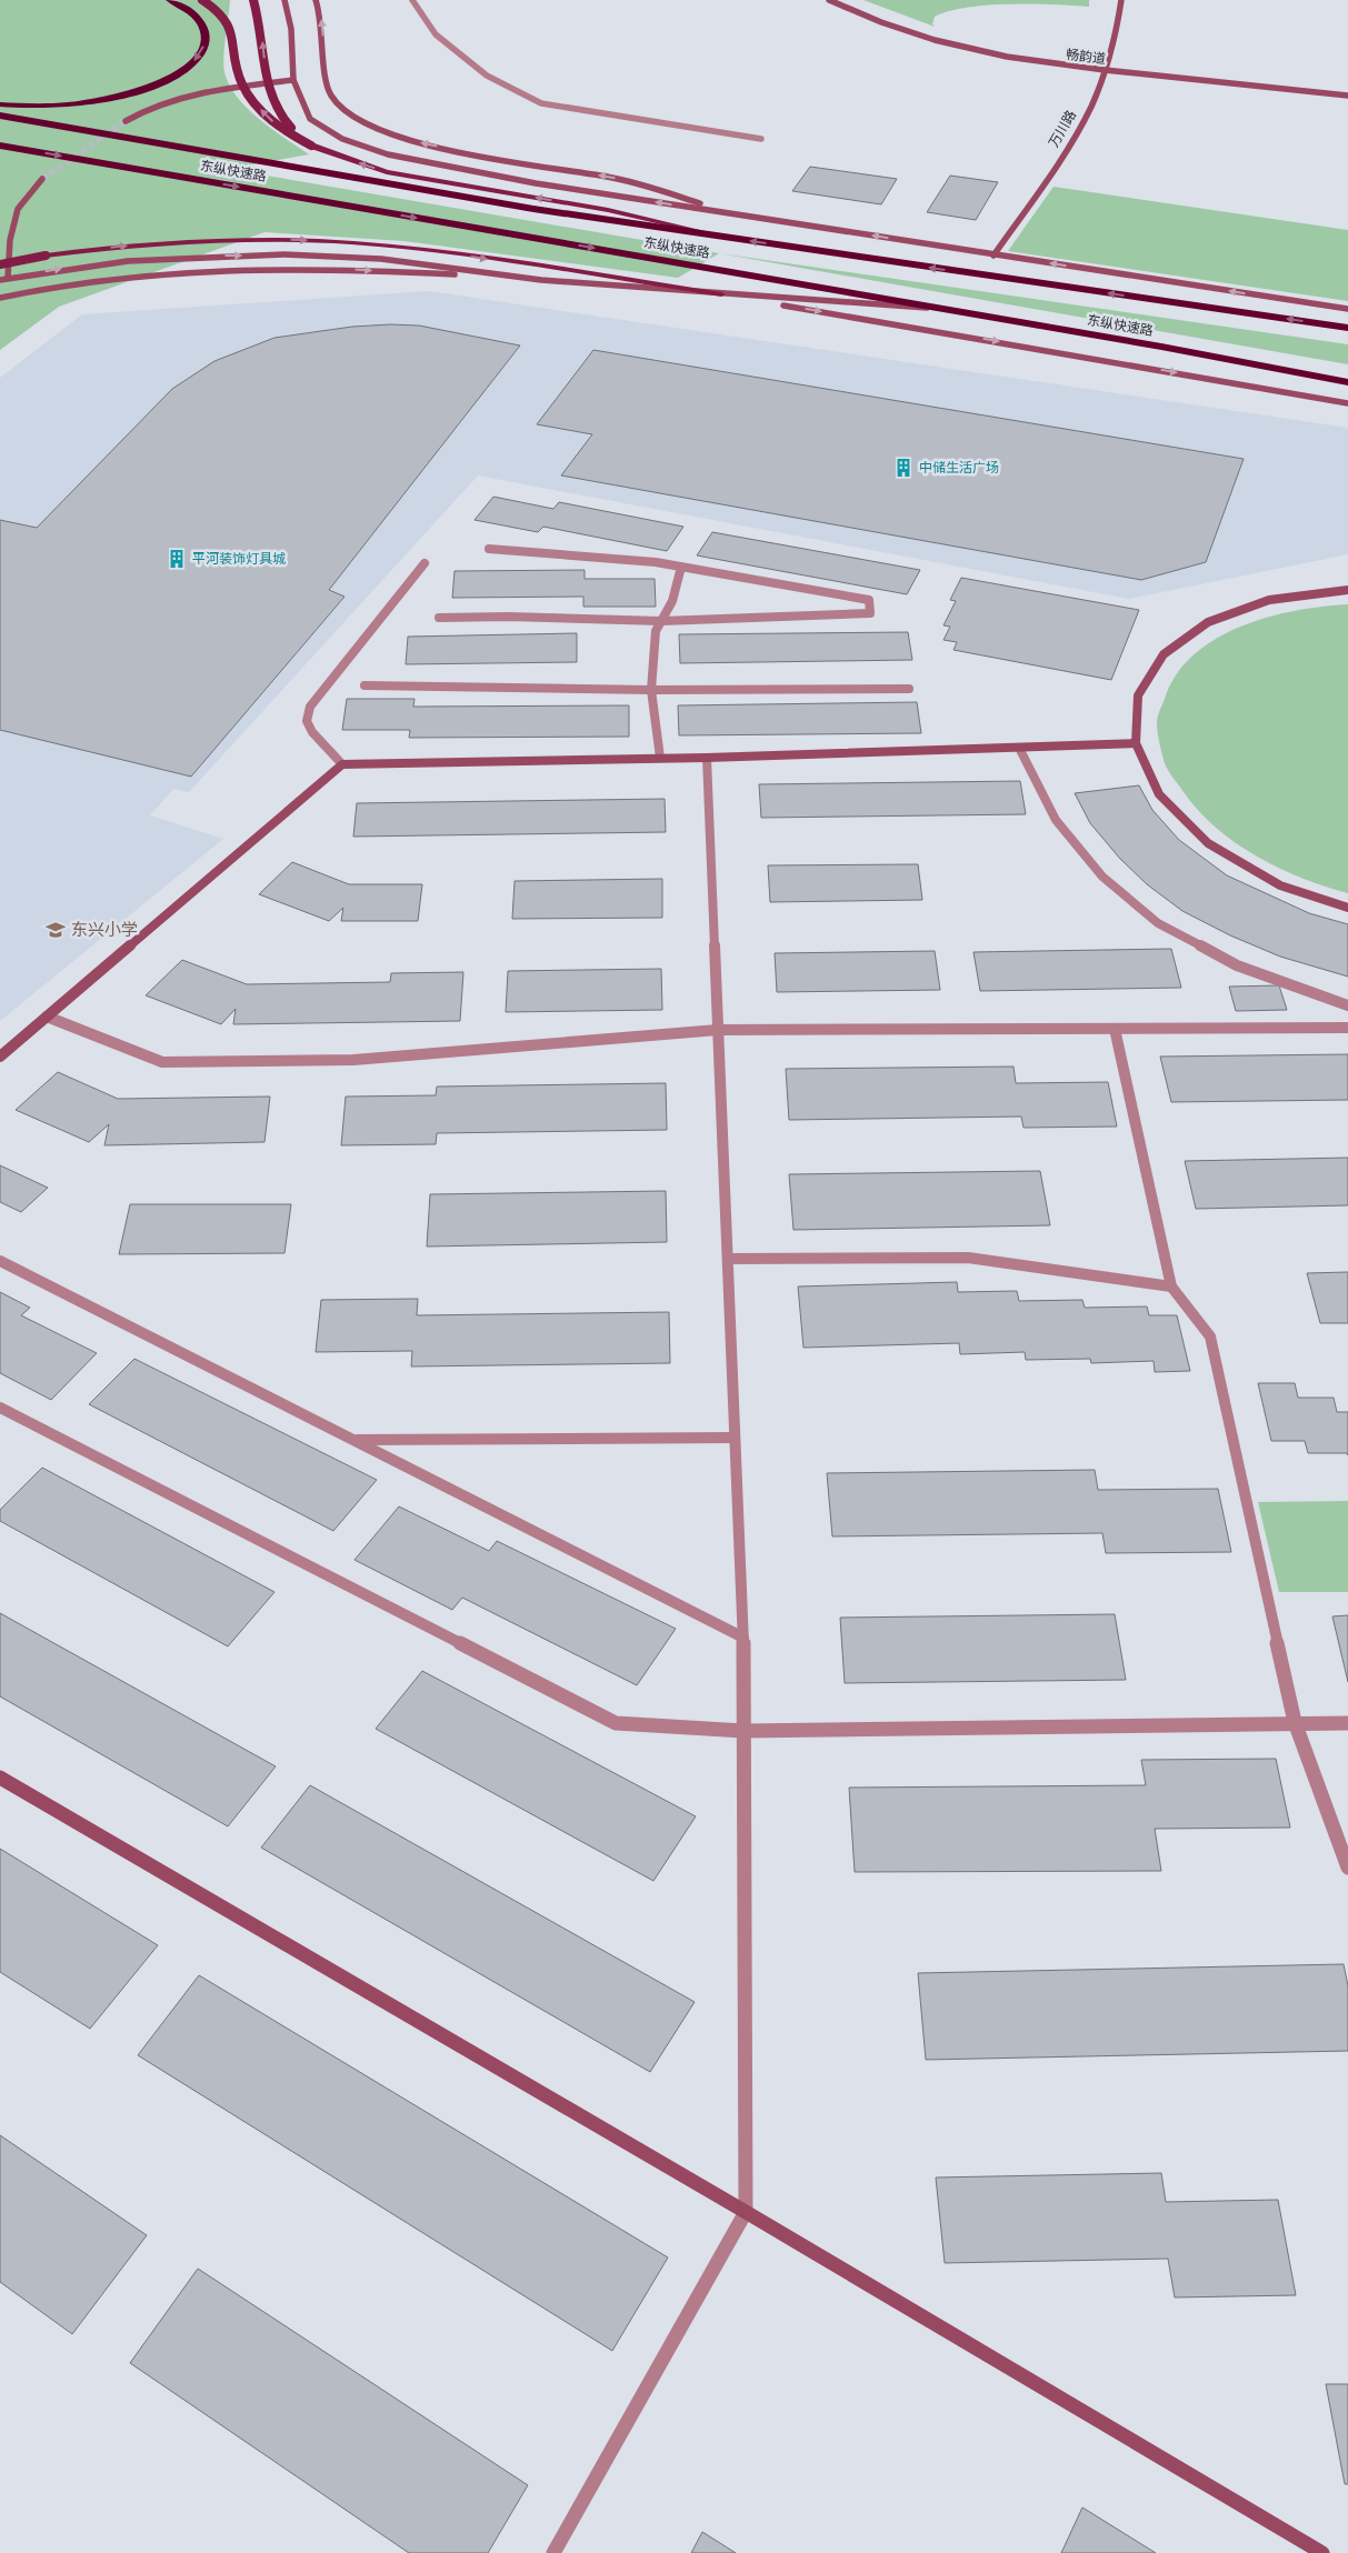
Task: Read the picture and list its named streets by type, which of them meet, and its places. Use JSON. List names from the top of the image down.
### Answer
{
  "streets": {
    "highway": ["东纵快速路"],
    "street": ["畅韵道", "万川路"]
  },
  "crossings": [
    ["畅韵道", "万川路"]
  ],
  "places": {
    "building": ["中储生活广场", "平河装饰灯具城"],
    "school or university": ["东兴小学"]
  }
}
